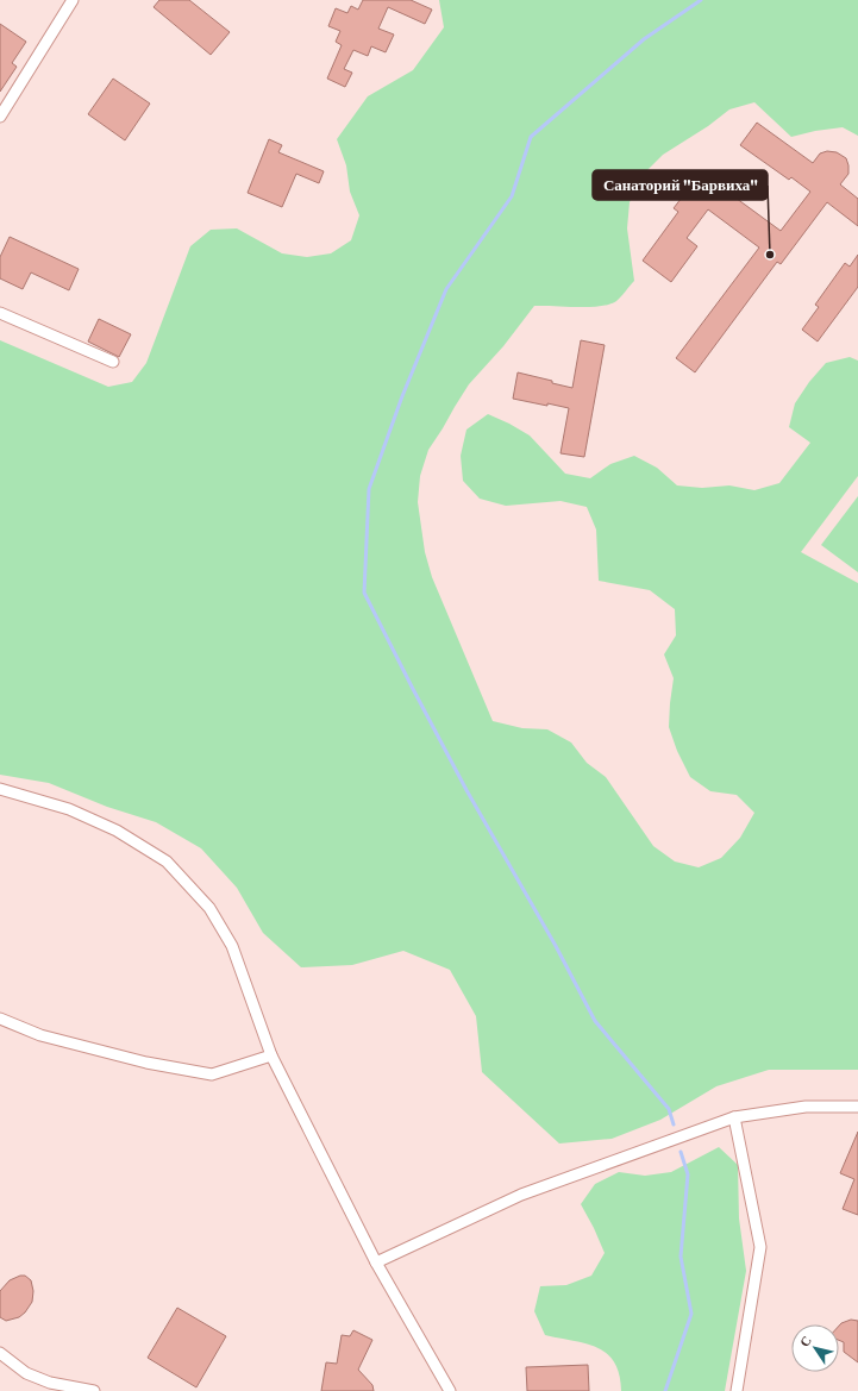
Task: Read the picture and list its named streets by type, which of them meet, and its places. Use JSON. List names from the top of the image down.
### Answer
{
  "places": ["Санаторий \"Барвиха\""],
  "north": "top left"
}
